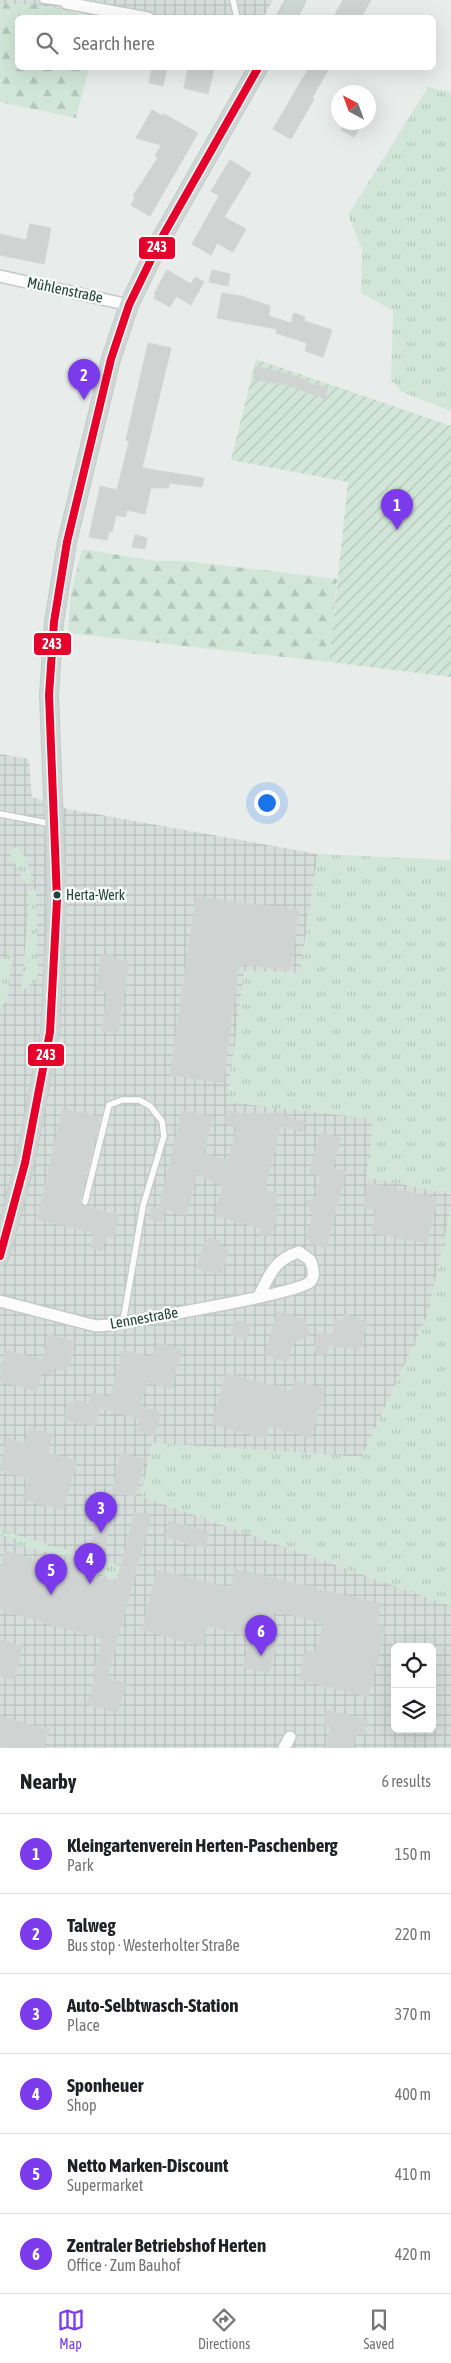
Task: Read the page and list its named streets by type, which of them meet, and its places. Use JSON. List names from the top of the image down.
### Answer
{
  "streets": {
    "street": ["Mühlenstraße", "Lennestraße"]
  },
  "places": ["Herta-Werk"],
  "lines": ["transit line 243"],
  "north": "top left",
  "page": {
    "search": "Search here",
    "pins": [
      "2",
      "1",
      "3",
      "4",
      "5",
      "6"
    ],
    "heading": ["Nearby", "6 results"],
    "list": [
      {
        "mark": "1",
        "name": "Kleingartenverein Herten-Paschenberg",
        "note": "Park",
        "value": "150 m"
      },
      {
        "mark": "2",
        "name": "Talweg",
        "note": "Bus stop · Westerholter Straße",
        "value": "220 m"
      },
      {
        "mark": "3",
        "name": "Auto-Selbtwasch-Station",
        "note": "Place",
        "value": "370 m"
      },
      {
        "mark": "4",
        "name": "Sponheuer",
        "note": "Shop",
        "value": "400 m"
      },
      {
        "mark": "5",
        "name": "Netto Marken-Discount",
        "note": "Supermarket",
        "value": "410 m"
      },
      {
        "mark": "6",
        "name": "Zentraler Betriebshof Herten",
        "note": "Office · Zum Bauhof",
        "value": "420 m"
      }
    ],
    "nav": ["Map", "Directions", "Saved"]
  }
}
